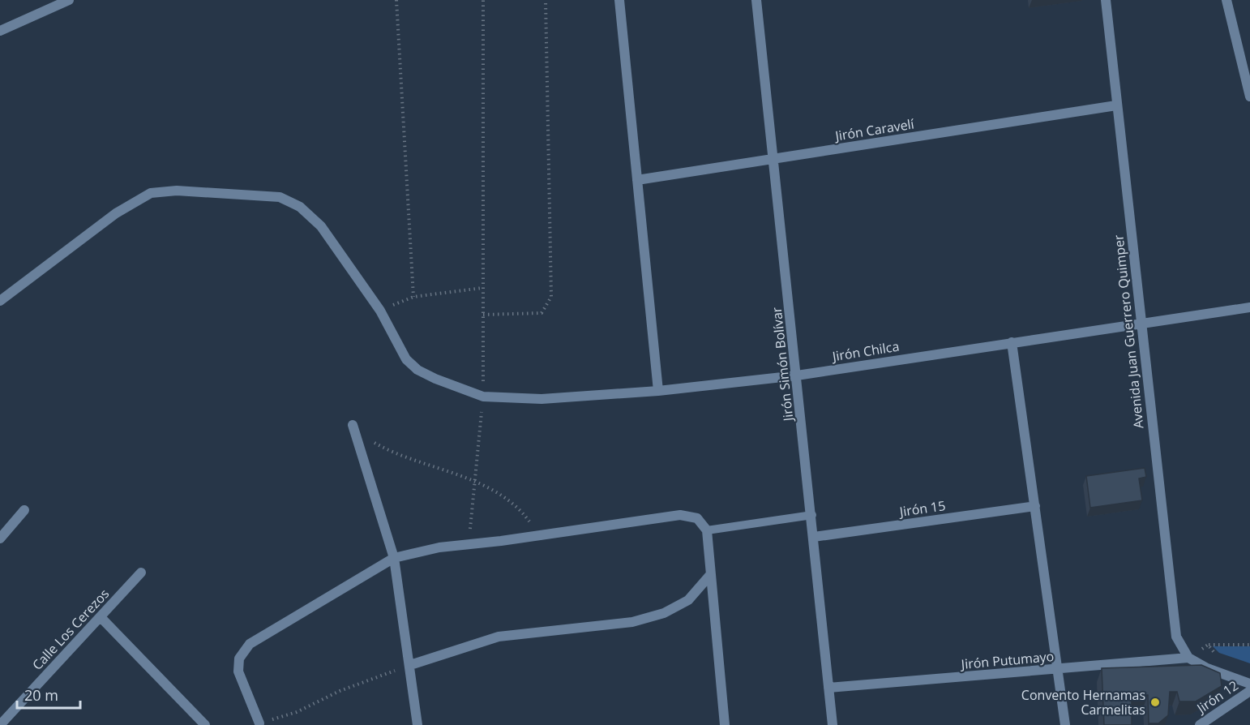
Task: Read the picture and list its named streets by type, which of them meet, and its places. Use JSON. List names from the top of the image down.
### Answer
{
  "streets": {
    "street": [
      "Jirón Caravelí",
      "Avenida Juan Guerrero Quimper",
      "Jirón Chilca",
      "Jirón Simón Bolívar",
      "Jirón 15",
      "Calle Los Cerezos",
      "Jirón Putumayo",
      "Jirón 12"
    ]
  },
  "crossings": [
    ["Jirón Caravelí", "Avenida Juan Guerrero Quimper"],
    ["Jirón Caravelí", "Jirón Simón Bolívar"],
    ["Avenida Juan Guerrero Quimper", "Jirón Chilca"],
    ["Avenida Juan Guerrero Quimper", "Jirón Putumayo"],
    ["Jirón Chilca", "Jirón Simón Bolívar"],
    ["Jirón Simón Bolívar", "Jirón 15"],
    ["Jirón Simón Bolívar", "Jirón Putumayo"]
  ],
  "places": ["Convento Hernamas Carmelitas"],
  "scale_bar": "20 m"
}
